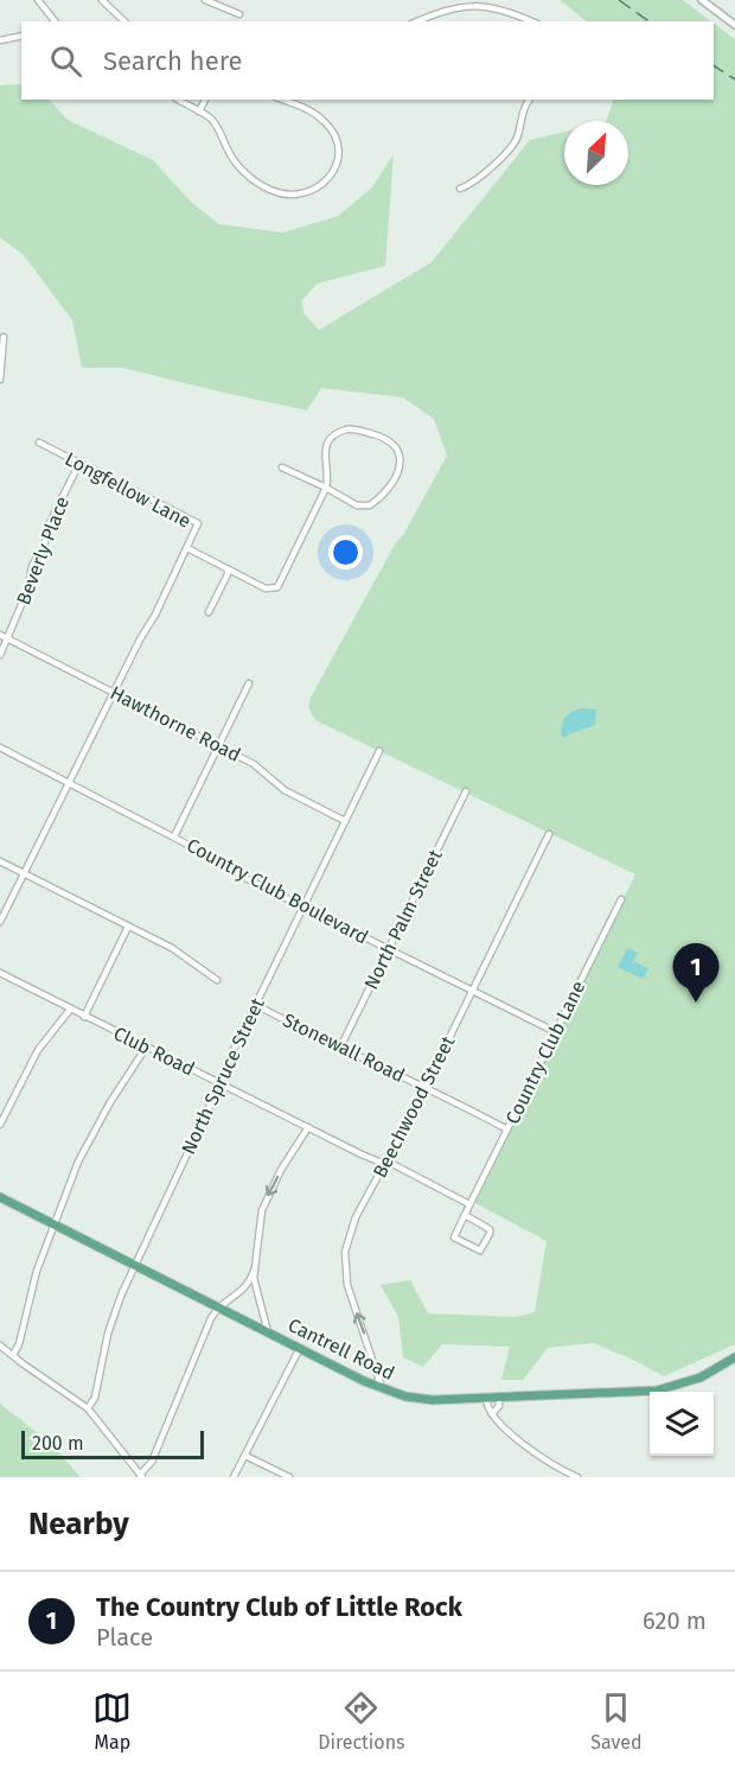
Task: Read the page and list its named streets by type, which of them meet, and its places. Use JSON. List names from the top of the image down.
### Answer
{
  "streets": {
    "main road": ["Cantrell Road"],
    "street": [
      "Longfellow Lane",
      "Beverly Place",
      "Hawthorne Road",
      "Country Club Boulevard",
      "North Palm Street",
      "Stonewall Road",
      "Club Road",
      "Country Club Lane",
      "North Spruce Street",
      "Beechwood Street"
    ]
  },
  "crossings": [
    ["Longfellow Lane", "Beverly Place"],
    ["Beverly Place", "Hawthorne Road"],
    ["Hawthorne Road", "North Spruce Street"],
    ["Country Club Boulevard", "North Palm Street"],
    ["Country Club Boulevard", "Country Club Lane"],
    ["Country Club Boulevard", "North Spruce Street"],
    ["Country Club Boulevard", "Beechwood Street"],
    ["North Palm Street", "Stonewall Road"],
    ["Stonewall Road", "Country Club Lane"],
    ["Stonewall Road", "North Spruce Street"],
    ["Stonewall Road", "Beechwood Street"],
    ["Club Road", "North Spruce Street"],
    ["Club Road", "Beechwood Street"],
    ["North Spruce Street", "Cantrell Road"],
    ["Beechwood Street", "Cantrell Road"]
  ],
  "one_way": ["Beechwood Street"],
  "scale_bar": "200 m",
  "north": "top right",
  "page": {
    "search": "Search here",
    "pins": "1",
    "scale": "200 m",
    "heading": "Nearby",
    "list": [
      {
        "mark": "1",
        "name": "The Country Club of Little Rock",
        "note": "Place",
        "value": "620 m"
      }
    ],
    "nav": ["Map", "Directions", "Saved"]
  }
}
